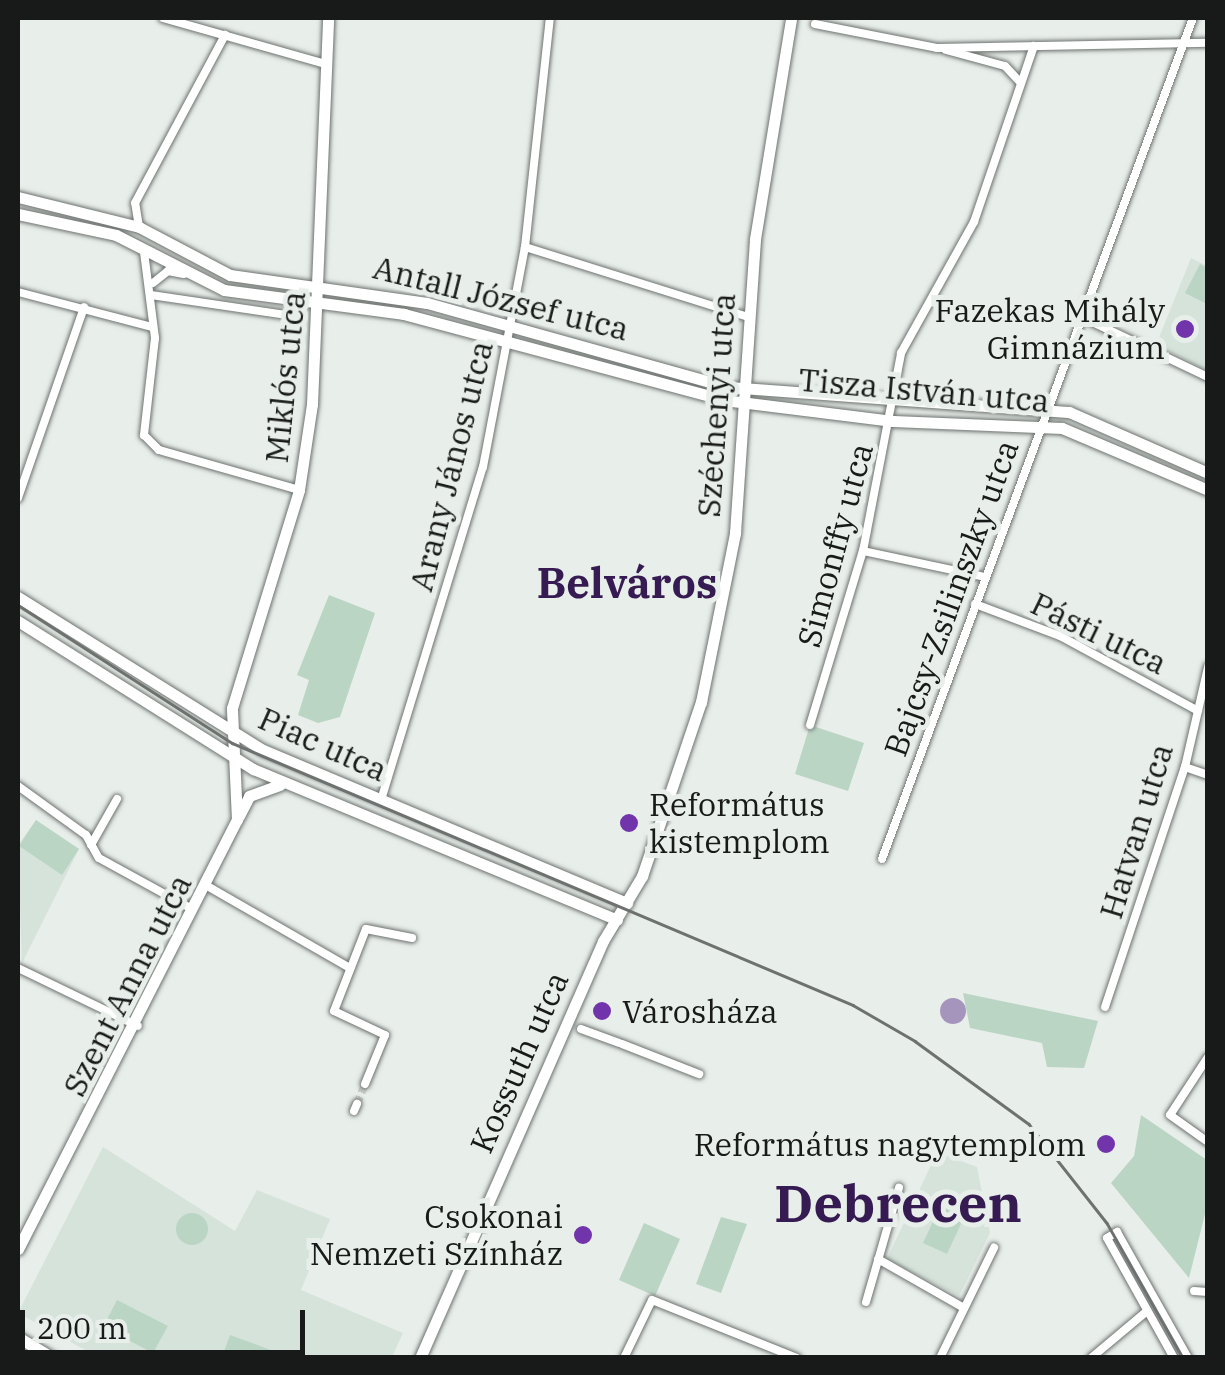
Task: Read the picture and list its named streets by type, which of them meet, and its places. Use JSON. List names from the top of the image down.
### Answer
{
  "streets": {
    "street": [
      "Antall József utca",
      "Miklós utca",
      "Tisza István utca",
      "Széchenyi utca",
      "Arany János utca",
      "Simonffy utca",
      "Bajcsy-Zsilinszky utca",
      "Pásti utca",
      "Piac utca",
      "Hatvan utca",
      "Szent Anna utca",
      "Kossuth utca"
    ]
  },
  "crossings": [
    ["Antall József utca", "Miklós utca"],
    ["Antall József utca", "Tisza István utca"],
    ["Antall József utca", "Széchenyi utca"],
    ["Antall József utca", "Arany János utca"],
    ["Miklós utca", "Piac utca"],
    ["Miklós utca", "Szent Anna utca"],
    ["Tisza István utca", "Széchenyi utca"],
    ["Tisza István utca", "Simonffy utca"],
    ["Tisza István utca", "Bajcsy-Zsilinszky utca"],
    ["Széchenyi utca", "Piac utca"],
    ["Széchenyi utca", "Kossuth utca"],
    ["Arany János utca", "Piac utca"],
    ["Bajcsy-Zsilinszky utca", "Pásti utca"],
    ["Pásti utca", "Hatvan utca"],
    ["Piac utca", "Szent Anna utca"],
    ["Piac utca", "Kossuth utca"]
  ],
  "districts": ["Belváros", "Debrecen"],
  "places": [
    "Fazekas Mihály Gimnázium",
    "Református kistemplom",
    "Városháza",
    "Református nagytemplom",
    "Csokonai Nemzeti Színház"
  ],
  "scale_bar": "200 m"
}
